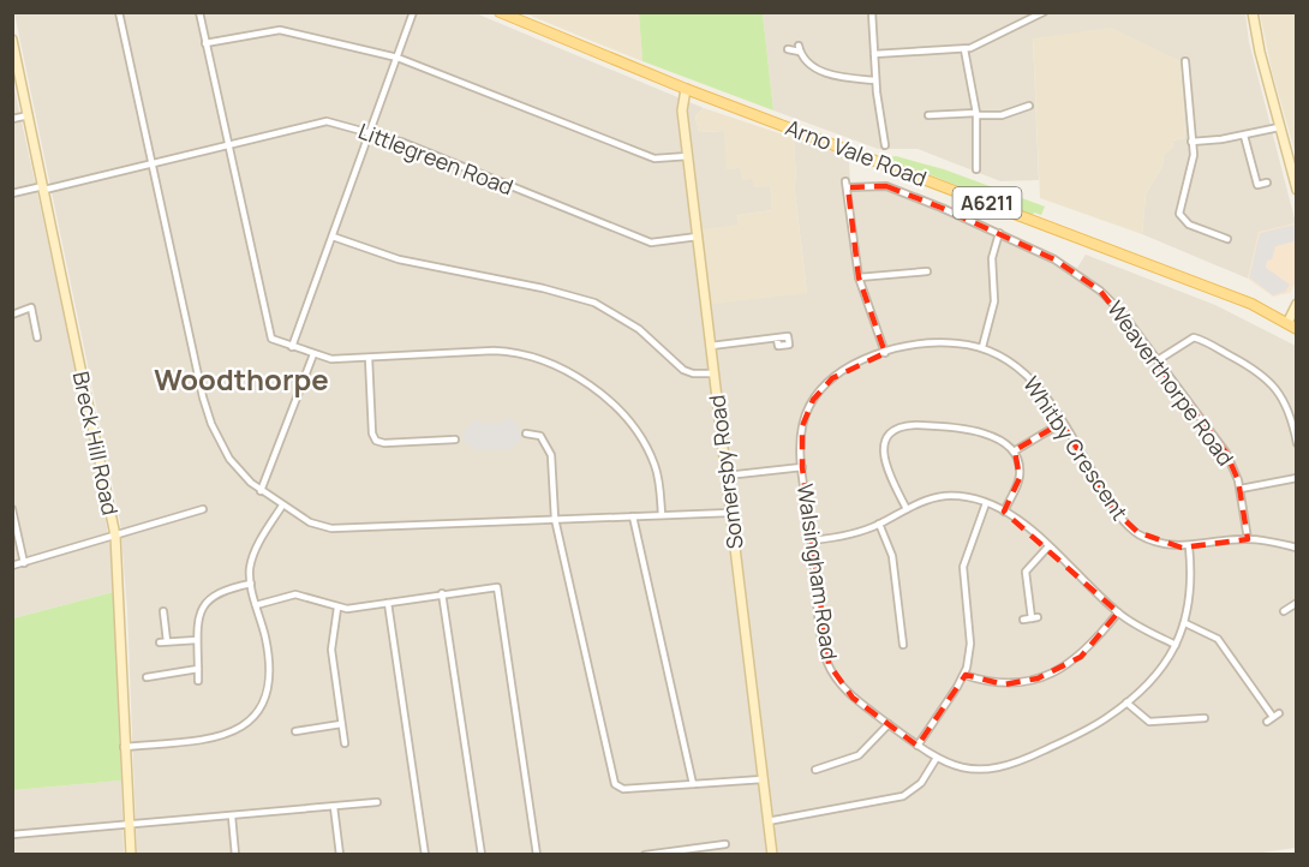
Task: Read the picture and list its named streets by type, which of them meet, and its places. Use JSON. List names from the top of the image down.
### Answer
{
  "streets": {
    "main road": ["Arno Vale Road", "A6211"],
    "street": [
      "Littlegreen Road",
      "Weaverthorpe Road",
      "Breck Hill Road",
      "Whitby Crescent",
      "Somersby Road",
      "Walsingham Road"
    ]
  },
  "crossings": [
    ["Arno Vale Road", "Somersby Road"],
    ["Littlegreen Road", "Breck Hill Road"],
    ["Littlegreen Road", "Somersby Road"],
    ["Weaverthorpe Road", "Whitby Crescent"],
    ["Whitby Crescent", "Walsingham Road"]
  ],
  "districts": ["Woodthorpe"]
}
